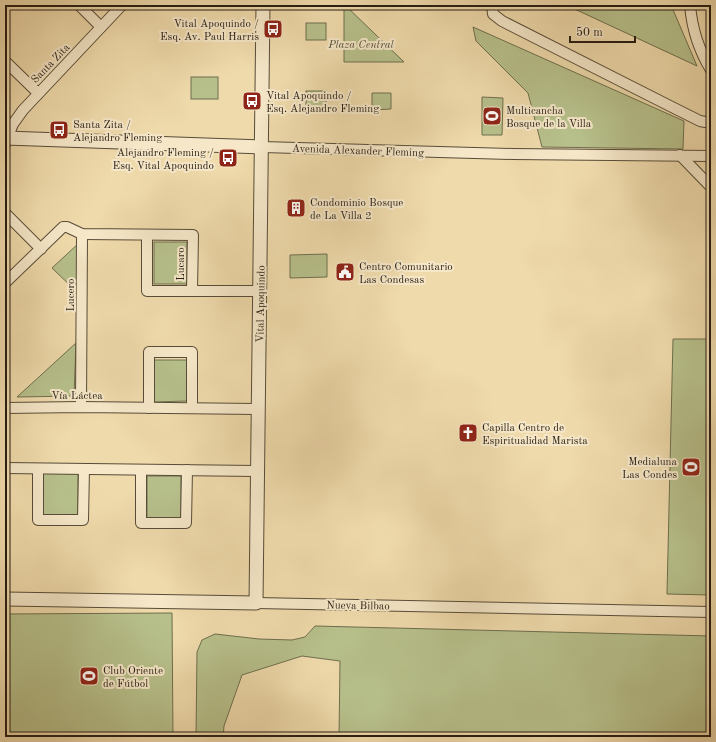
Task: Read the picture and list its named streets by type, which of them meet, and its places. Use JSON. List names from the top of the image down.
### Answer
{
  "streets": {
    "street": [
      "Santa Zita",
      "Avenida Alexander Fleming",
      "Lucaro",
      "Lucero",
      "Vital Apoquindo",
      "Vía Láctea",
      "Nueva Bilbao"
    ]
  },
  "crossings": [
    ["Santa Zita", "Avenida Alexander Fleming"],
    ["Avenida Alexander Fleming", "Vital Apoquindo"],
    ["Lucaro", "Lucero"],
    ["Lucaro", "Vital Apoquindo"],
    ["Lucero", "Vía Láctea"],
    ["Vital Apoquindo", "Vía Láctea"],
    ["Vital Apoquindo", "Nueva Bilbao"]
  ],
  "parks": ["Plaza Central"],
  "places": {
    "bus stop": [
      "Vital Apoquindo / Esq. Av. Paul Harris",
      "Vital Apoquindo / Esq. Alejandro Fleming",
      "Santa Zita / Alejandro Fleming",
      "Alejandro Fleming / Esq. Vital Apoquindo"
    ],
    "sports": ["Multicancha Bosque de la Villa", "Medialuna Las Condes", "Club Oriente de Fútbol"],
    "building": ["Condominio Bosque de La Villa 2"],
    "public building": ["Centro Comunitario Las Condesas"],
    "church": ["Capilla Centro de Espiritualidad Marista"]
  },
  "scale_bar": "50 m"
}
